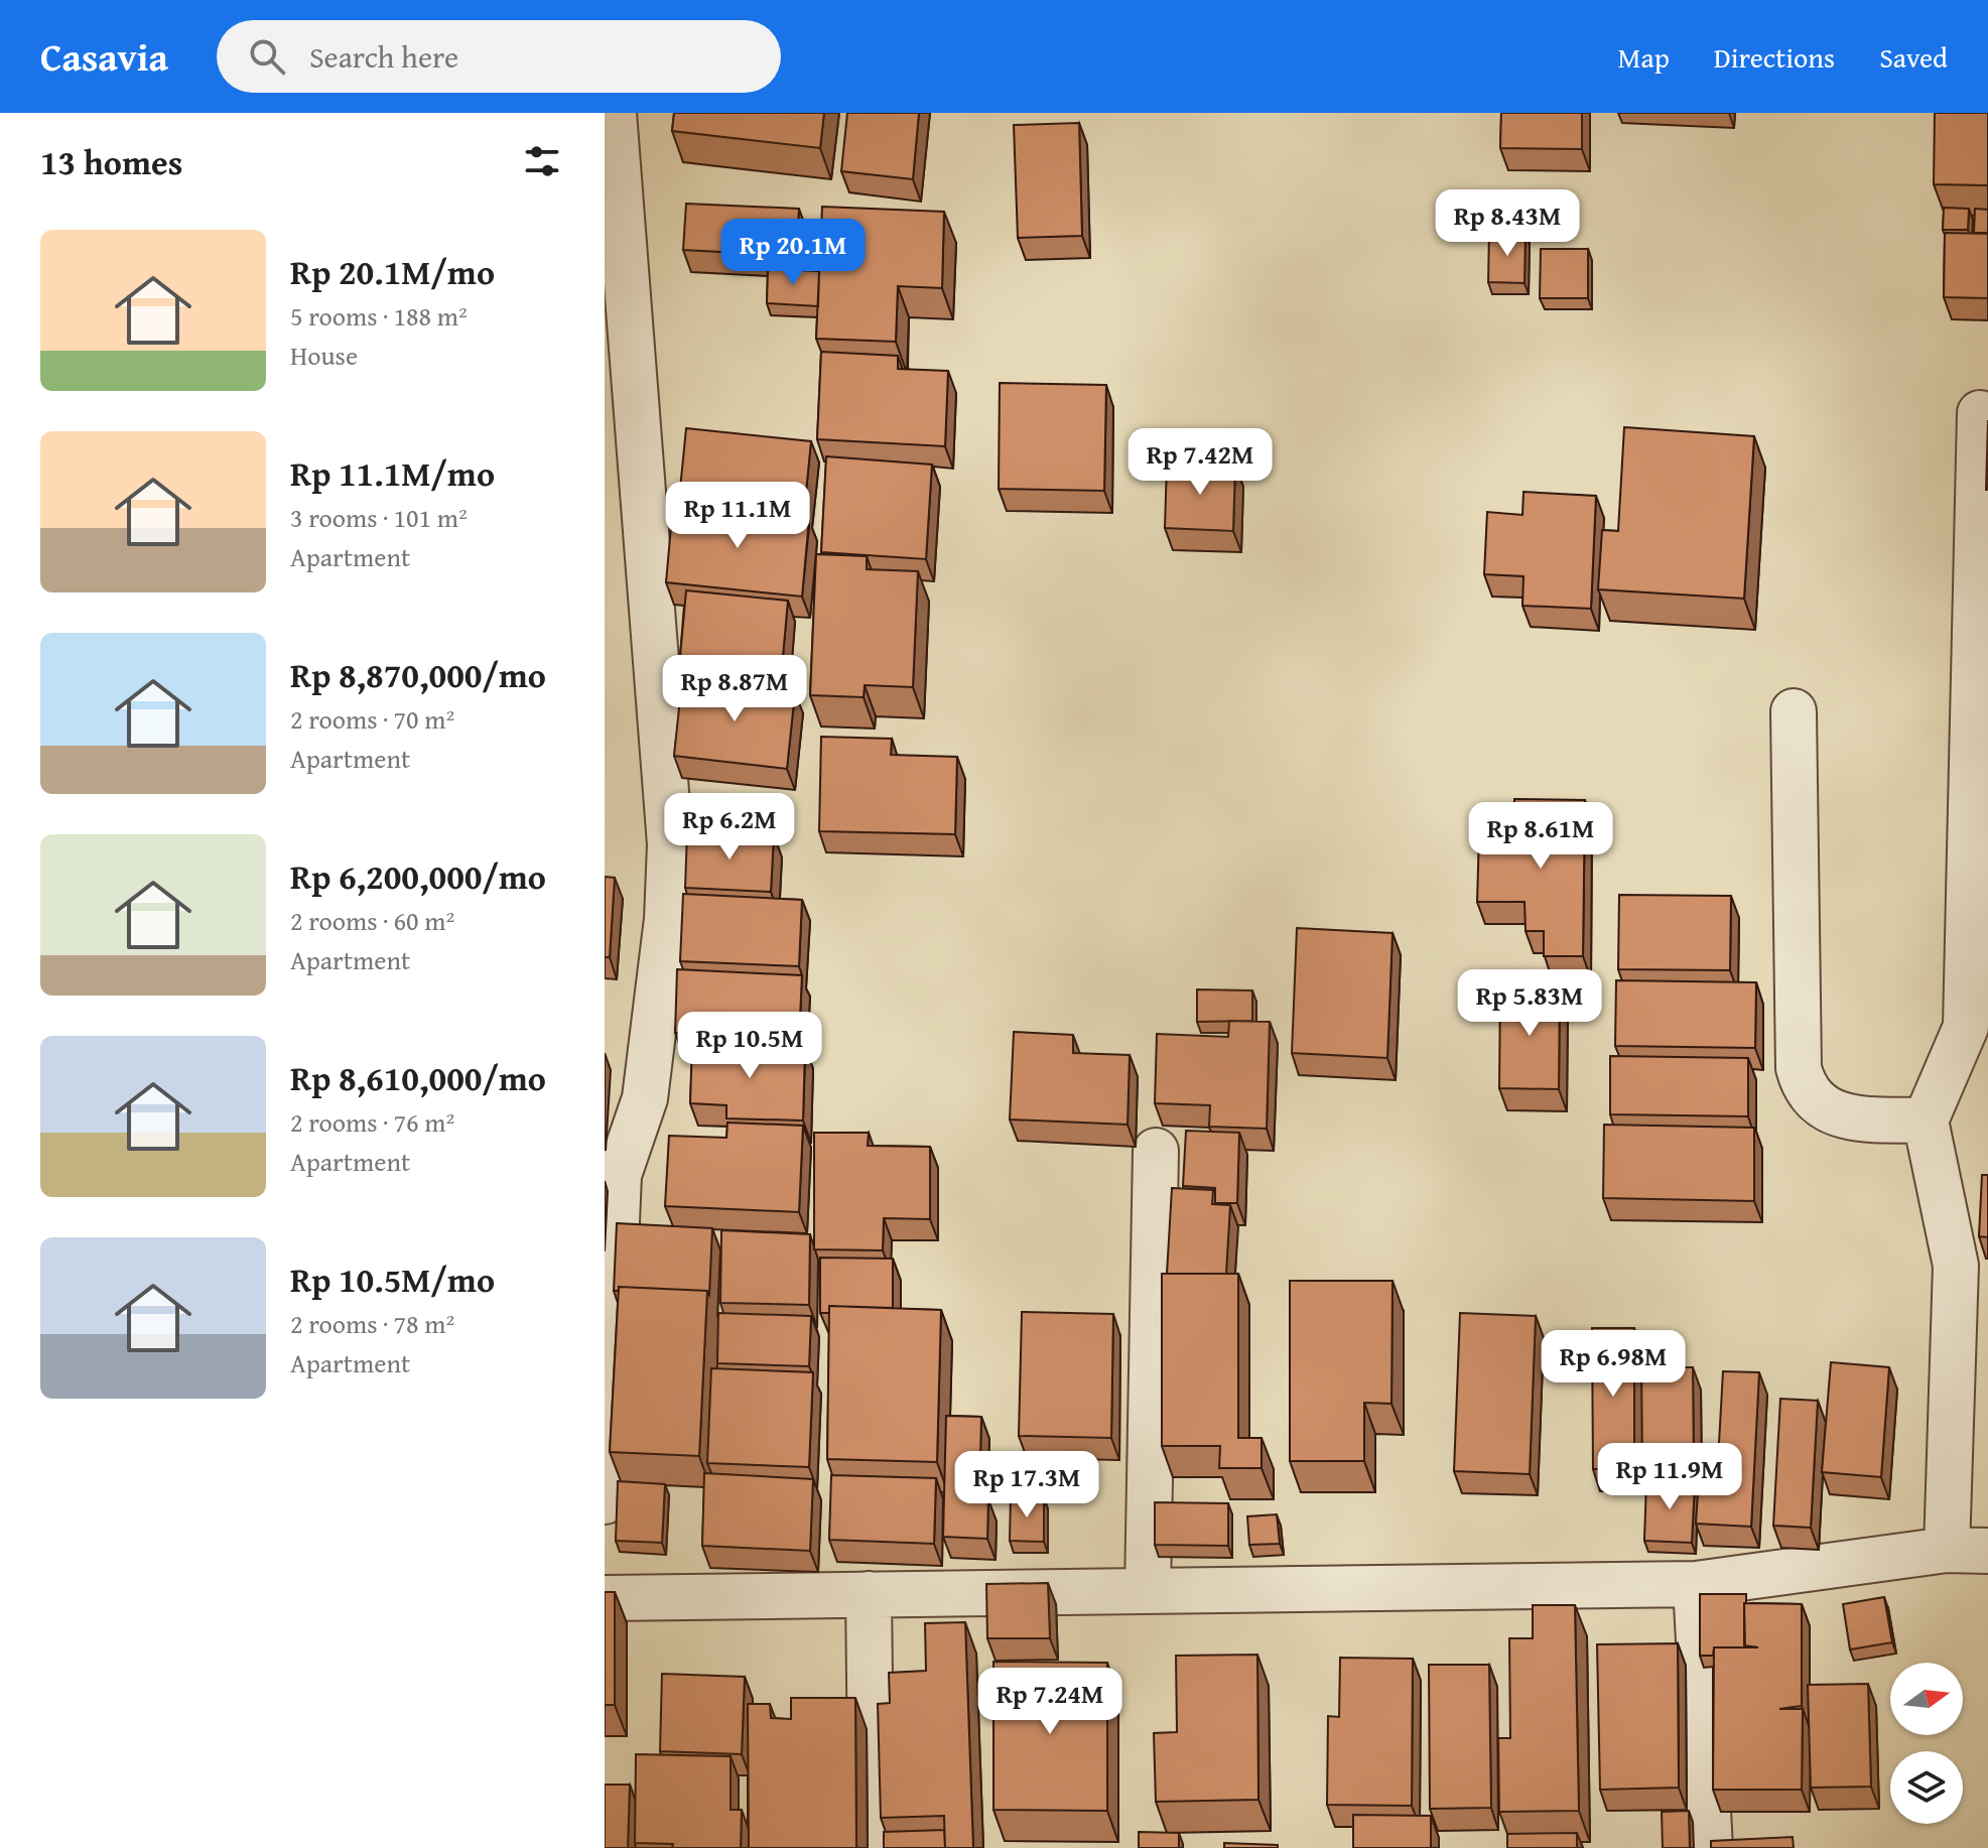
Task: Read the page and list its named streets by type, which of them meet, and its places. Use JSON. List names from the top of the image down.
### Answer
{
  "north": "right",
  "page": {
    "header": "Casavia",
    "search": "Search here",
    "nav": ["Map", "Directions", "Saved"],
    "heading": "13 homes",
    "price": [
      "Rp 8.43M",
      "Rp 20.1M",
      "Rp 7.42M",
      "Rp 11.1M",
      "Rp 8.87M",
      "Rp 6.2M",
      "Rp 8.61M",
      "Rp 5.83M",
      "Rp 10.5M",
      "Rp 6.98M",
      "Rp 11.9M",
      "Rp 17.3M",
      "Rp 7.24M"
    ],
    "list": [
      {
        "name": "Rp 20.1M/mo",
        "note": "5 rooms · 188 m² · House"
      },
      {
        "name": "Rp 11.1M/mo",
        "note": "3 rooms · 101 m² · Apartment"
      },
      {
        "name": "Rp 8,870,000/mo",
        "note": "2 rooms · 70 m² · Apartment"
      },
      {
        "name": "Rp 6,200,000/mo",
        "note": "2 rooms · 60 m² · Apartment"
      },
      {
        "name": "Rp 8,610,000/mo",
        "note": "2 rooms · 76 m² · Apartment"
      },
      {
        "name": "Rp 10.5M/mo",
        "note": "2 rooms · 78 m² · Apartment"
      }
    ]
  }
}
